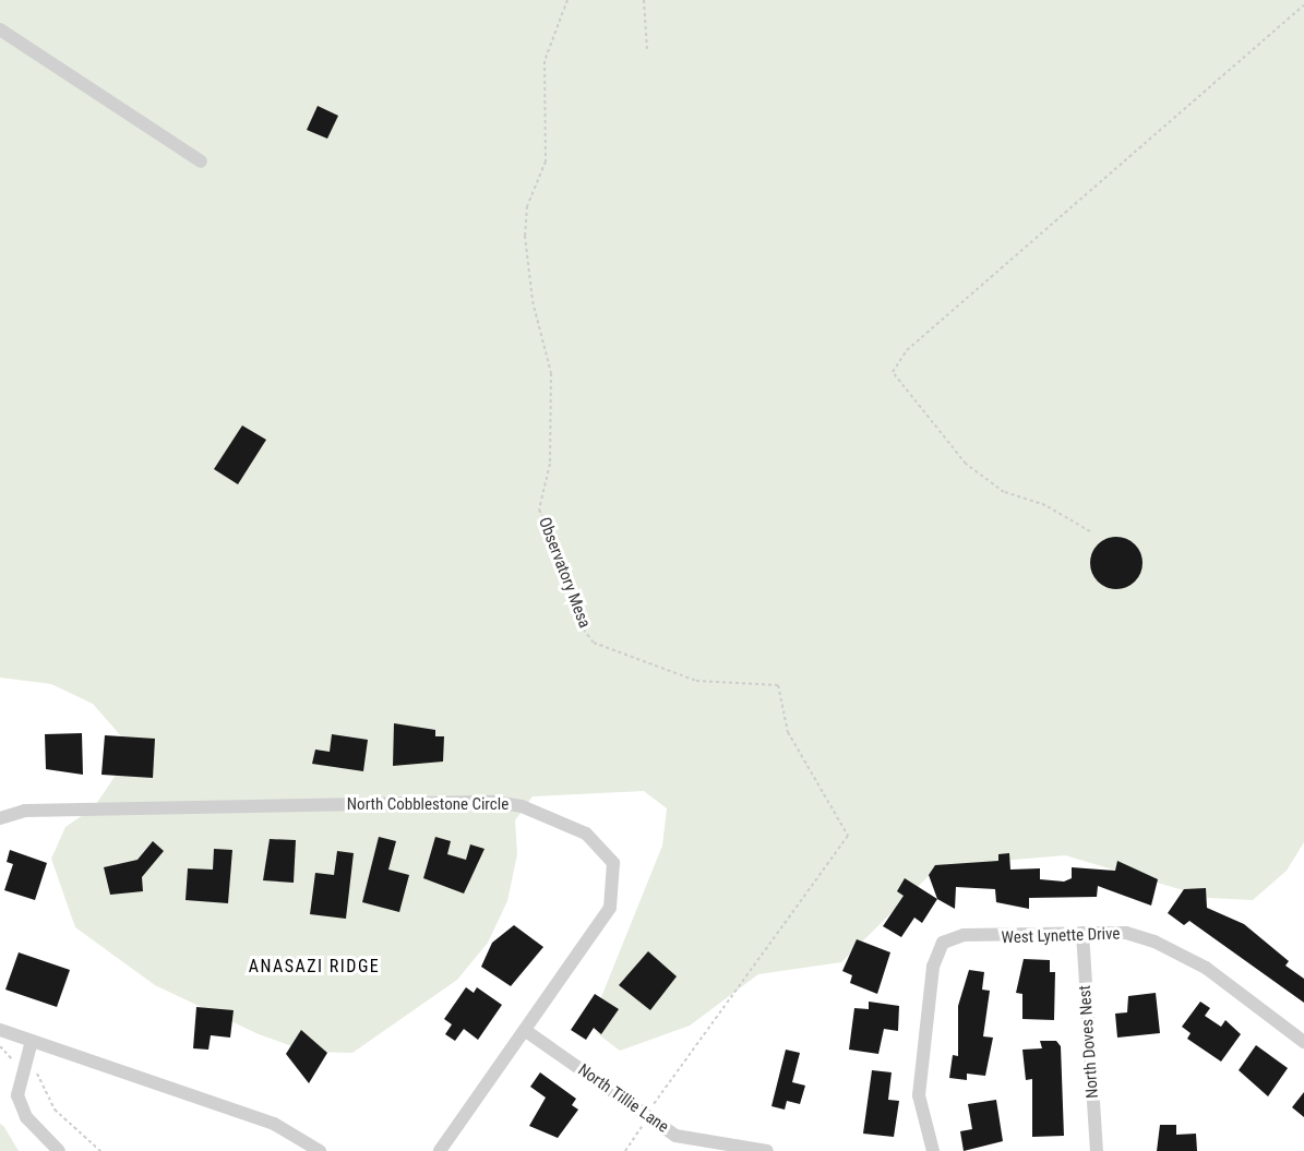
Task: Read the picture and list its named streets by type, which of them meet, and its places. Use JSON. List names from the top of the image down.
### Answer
{
  "streets": {
    "street": [
      "North Cobblestone Circle",
      "West Lynette Drive",
      "North Doves Nest",
      "North Tillie Lane"
    ],
    "path": ["Observatory Mesa"]
  },
  "crossings": [
    ["Observatory Mesa", "North Tillie Lane"],
    ["North Cobblestone Circle", "North Tillie Lane"],
    ["West Lynette Drive", "North Doves Nest"]
  ],
  "districts": ["ANASAZI RIDGE"]
}
